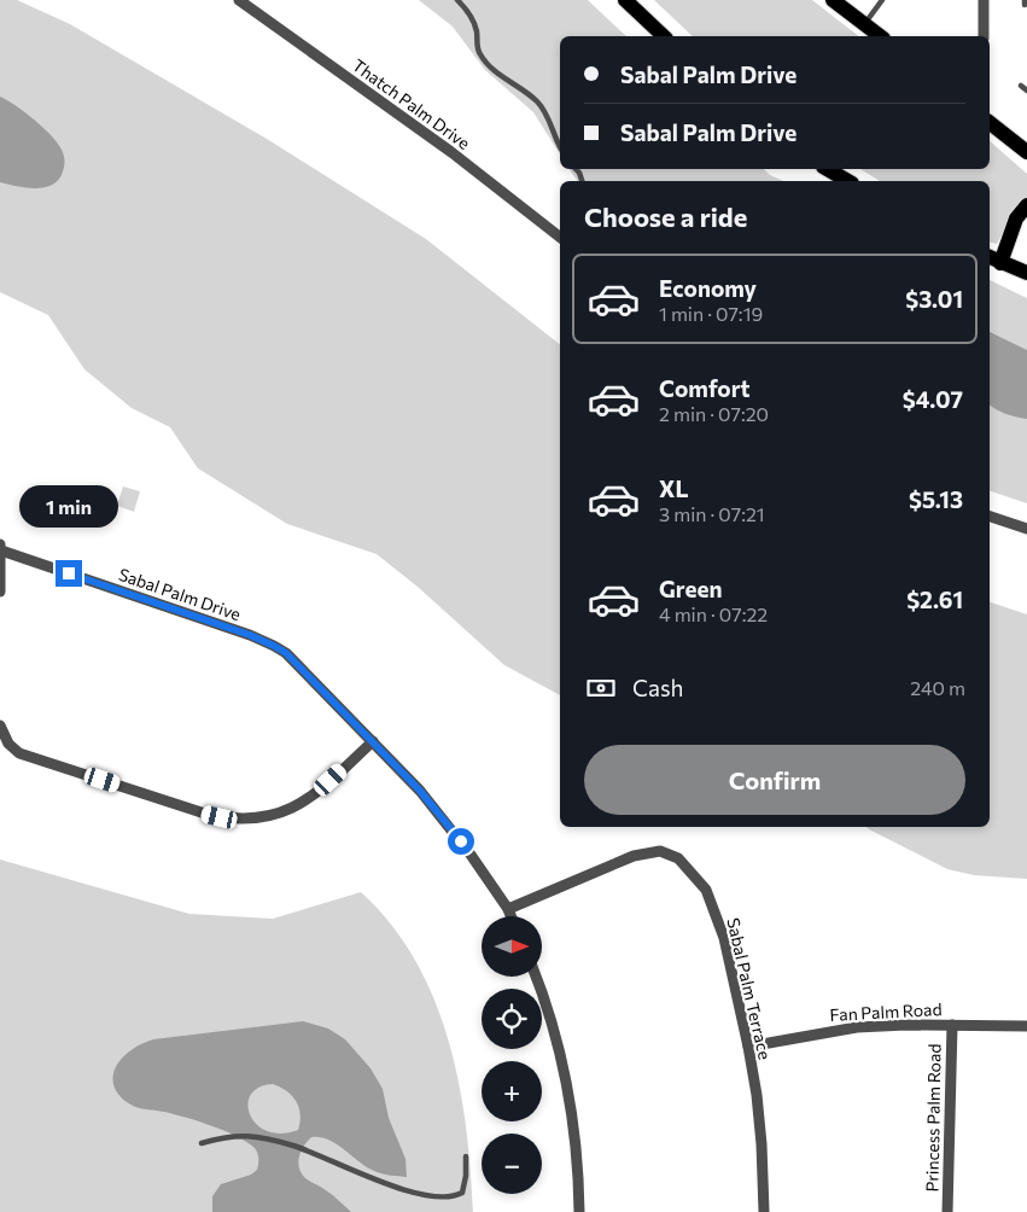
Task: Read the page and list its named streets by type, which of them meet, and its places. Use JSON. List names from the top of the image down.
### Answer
{
  "streets": {
    "street": [
      "Thatch Palm Drive",
      "Sabal Palm Drive",
      "Sabal Palm Terrace",
      "Fan Palm Road",
      "Princess Palm Road"
    ]
  },
  "crossings": [
    ["Sabal Palm Drive", "Sabal Palm Terrace"],
    ["Sabal Palm Terrace", "Fan Palm Road"],
    ["Fan Palm Road", "Princess Palm Road"]
  ],
  "north": "right",
  "page": {
    "banner": ["Sabal Palm Drive", "Sabal Palm Drive"],
    "heading": "Choose a ride",
    "list": [
      {
        "name": "Economy",
        "note": "1 min · 07:19",
        "value": "$3.01"
      },
      {
        "name": "Comfort",
        "note": "2 min · 07:20",
        "value": "$4.07"
      },
      {
        "name": "XL",
        "note": "3 min · 07:21",
        "value": "$5.13"
      },
      {
        "name": "Green",
        "note": "4 min · 07:22",
        "value": "$2.61"
      }
    ],
    "bubble": "1 min",
    "pay": ["Cash", "240 m"],
    "buttons": "Confirm",
    "map_buttons": ["+", "−"]
  }
}
